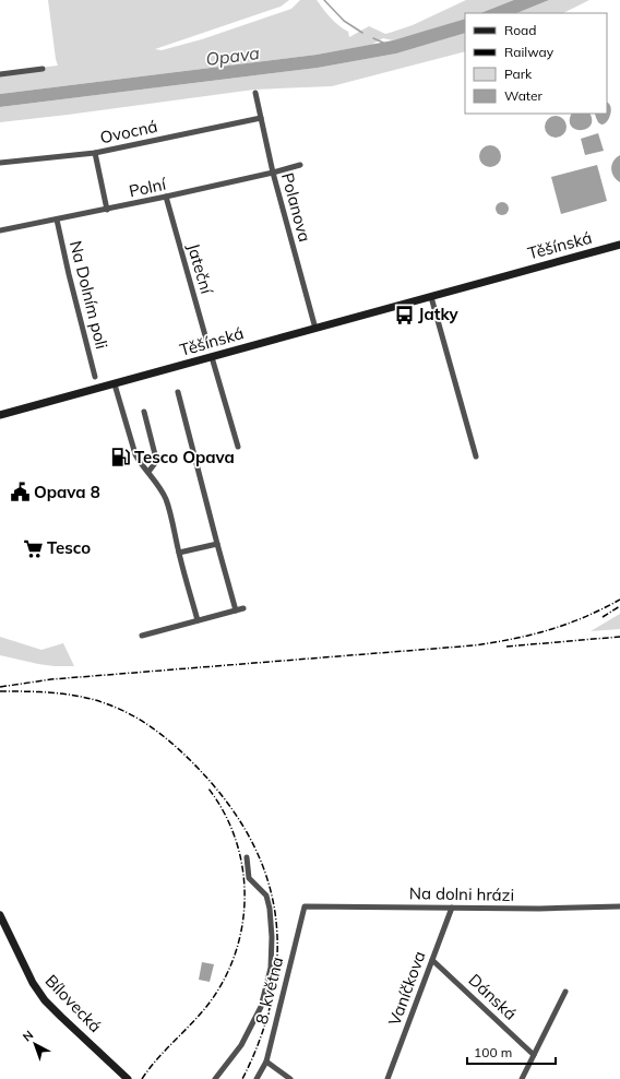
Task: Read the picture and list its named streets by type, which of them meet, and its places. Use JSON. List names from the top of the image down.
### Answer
{
  "streets": {
    "street": [
      "Ovocná",
      "Polní",
      "Polanova",
      "Těšínská",
      "Jateční",
      "Na Dolním poli",
      "Na dolni hrázi",
      "Vaníčkova",
      "8. května",
      "Dánská",
      "Bílovecká"
    ]
  },
  "crossings": [
    ["Ovocná", "Polanova"],
    ["Polní", "Polanova"],
    ["Polní", "Jateční"],
    ["Polní", "Na Dolním poli"],
    ["Polanova", "Těšínská"],
    ["Na dolni hrázi", "Vaníčkova"],
    ["Na dolni hrázi", "8. května"],
    ["Vaníčkova", "Dánská"]
  ],
  "water": ["Opava"],
  "places": {
    "bus stop": ["Jatky"],
    "fuel station": ["Tesco Opava"],
    "public building": ["Opava 8"],
    "supermarket": ["Tesco"]
  },
  "legend": [
    "Road",
    "Railway",
    "Park",
    "Water"
  ],
  "scale_bar": "100 m",
  "north": "top left"
}
